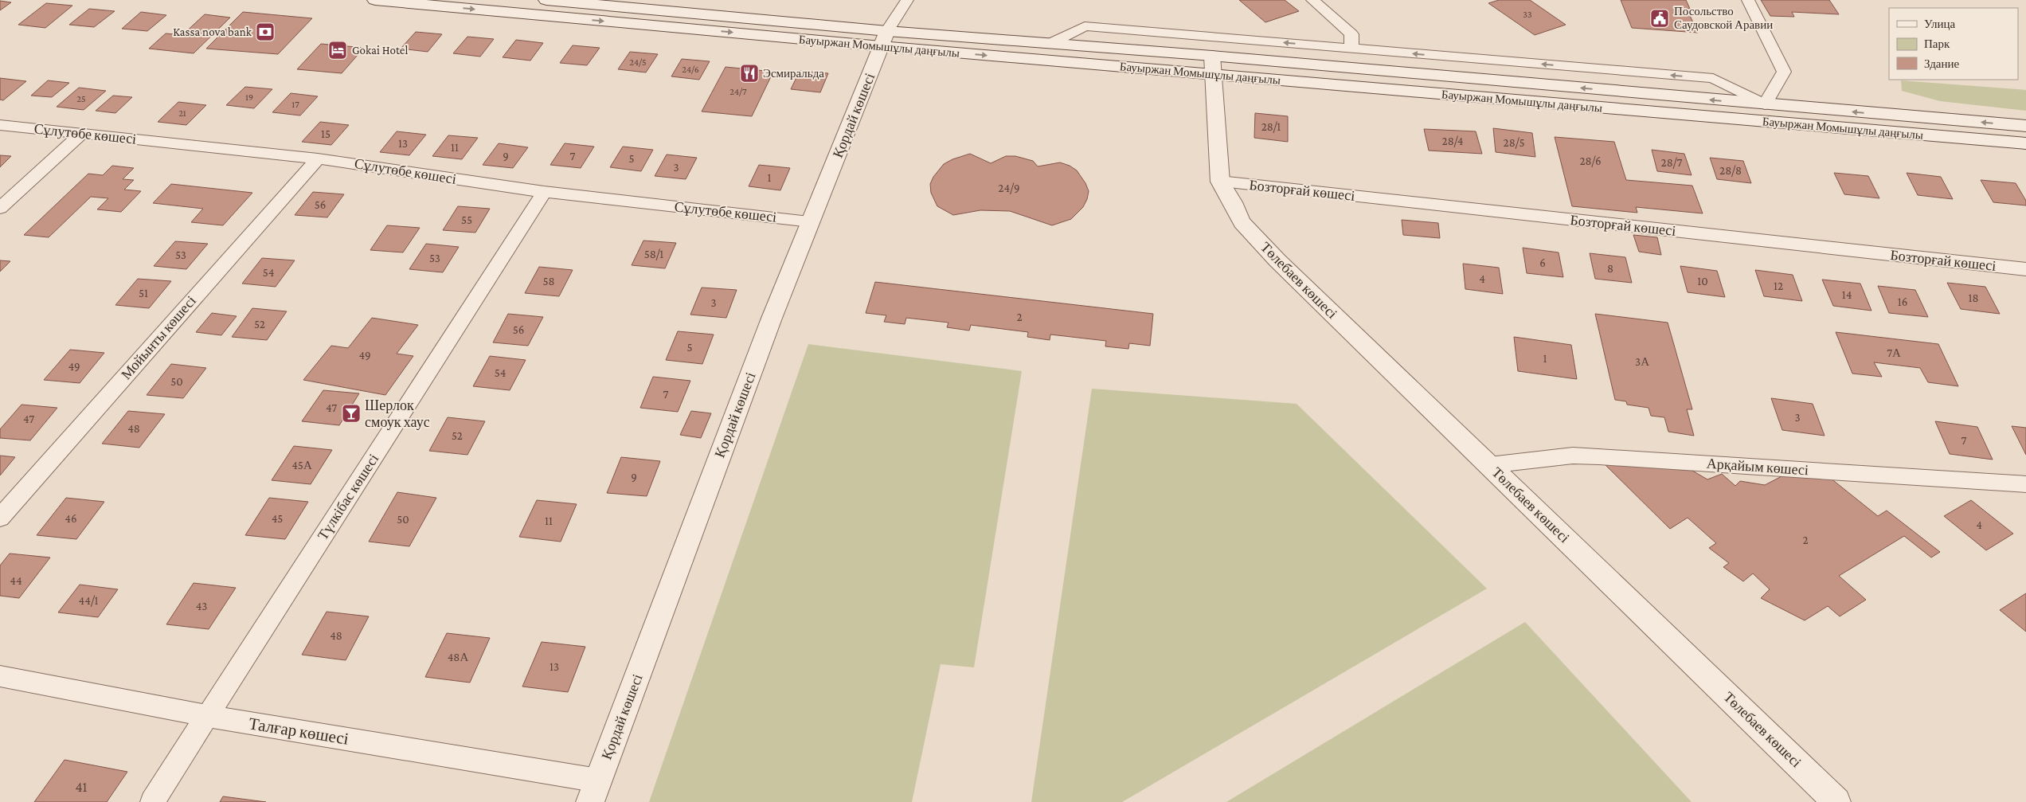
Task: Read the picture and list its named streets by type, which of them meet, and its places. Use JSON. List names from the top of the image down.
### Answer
{
  "streets": {
    "main road": ["Бауыржан Момышұлы даңғылы", "Қордай көшесі", "Төлебаев көшесі"],
    "street": [
      "Сұлутөбе көшесі",
      "Бозторғай көшесі",
      "Мойынты көшесі",
      "Арқайым көшесі",
      "Түлкібас көшесі",
      "Талғар көшесі"
    ]
  },
  "crossings": [
    ["Бауыржан Момышұлы даңғылы", "Қордай көшесі"],
    ["Қордай көшесі", "Сұлутөбе көшесі"],
    ["Қордай көшесі", "Талғар көшесі"],
    ["Сұлутөбе көшесі", "Мойынты көшесі"],
    ["Сұлутөбе көшесі", "Түлкібас көшесі"],
    ["Бозторғай көшесі", "Төлебаев көшесі"],
    ["Төлебаев көшесі", "Арқайым көшесі"],
    ["Түлкібас көшесі", "Талғар көшесі"]
  ],
  "places": {
    "public building": ["Посольство Саудовской Аравии"],
    "bank": ["Kassa nova bank"],
    "hotel": ["Gokai Hotel"],
    "restaurant": ["Эсмиральда"],
    "bar": ["Шерлок смоук хаус"]
  },
  "house_numbers": [
    "33",
    "24/5",
    "24/6",
    "24/7",
    "19",
    "25",
    "17",
    "21",
    "28/1",
    "15",
    "28/4",
    "28/5",
    "13",
    "11",
    "9",
    "7",
    "5",
    "28/6",
    "28/7",
    "3",
    "28/8",
    "1",
    "24/9",
    "56",
    "55",
    "58/1",
    "53",
    "53",
    "6",
    "8",
    "54",
    "4",
    "58",
    "10",
    "12",
    "51",
    "14",
    "18",
    "16",
    "3",
    "2",
    "52",
    "56",
    "5",
    "7А",
    "49",
    "1",
    "3А",
    "49",
    "54",
    "50",
    "7",
    "47",
    "3",
    "47",
    "48",
    "52",
    "7",
    "45А",
    "9",
    "46",
    "45",
    "50",
    "11",
    "4",
    "2",
    "44",
    "44/1",
    "43",
    "48",
    "48А",
    "13",
    "41"
  ],
  "legend": ["Улица", "Парк", "Здание"]
}
